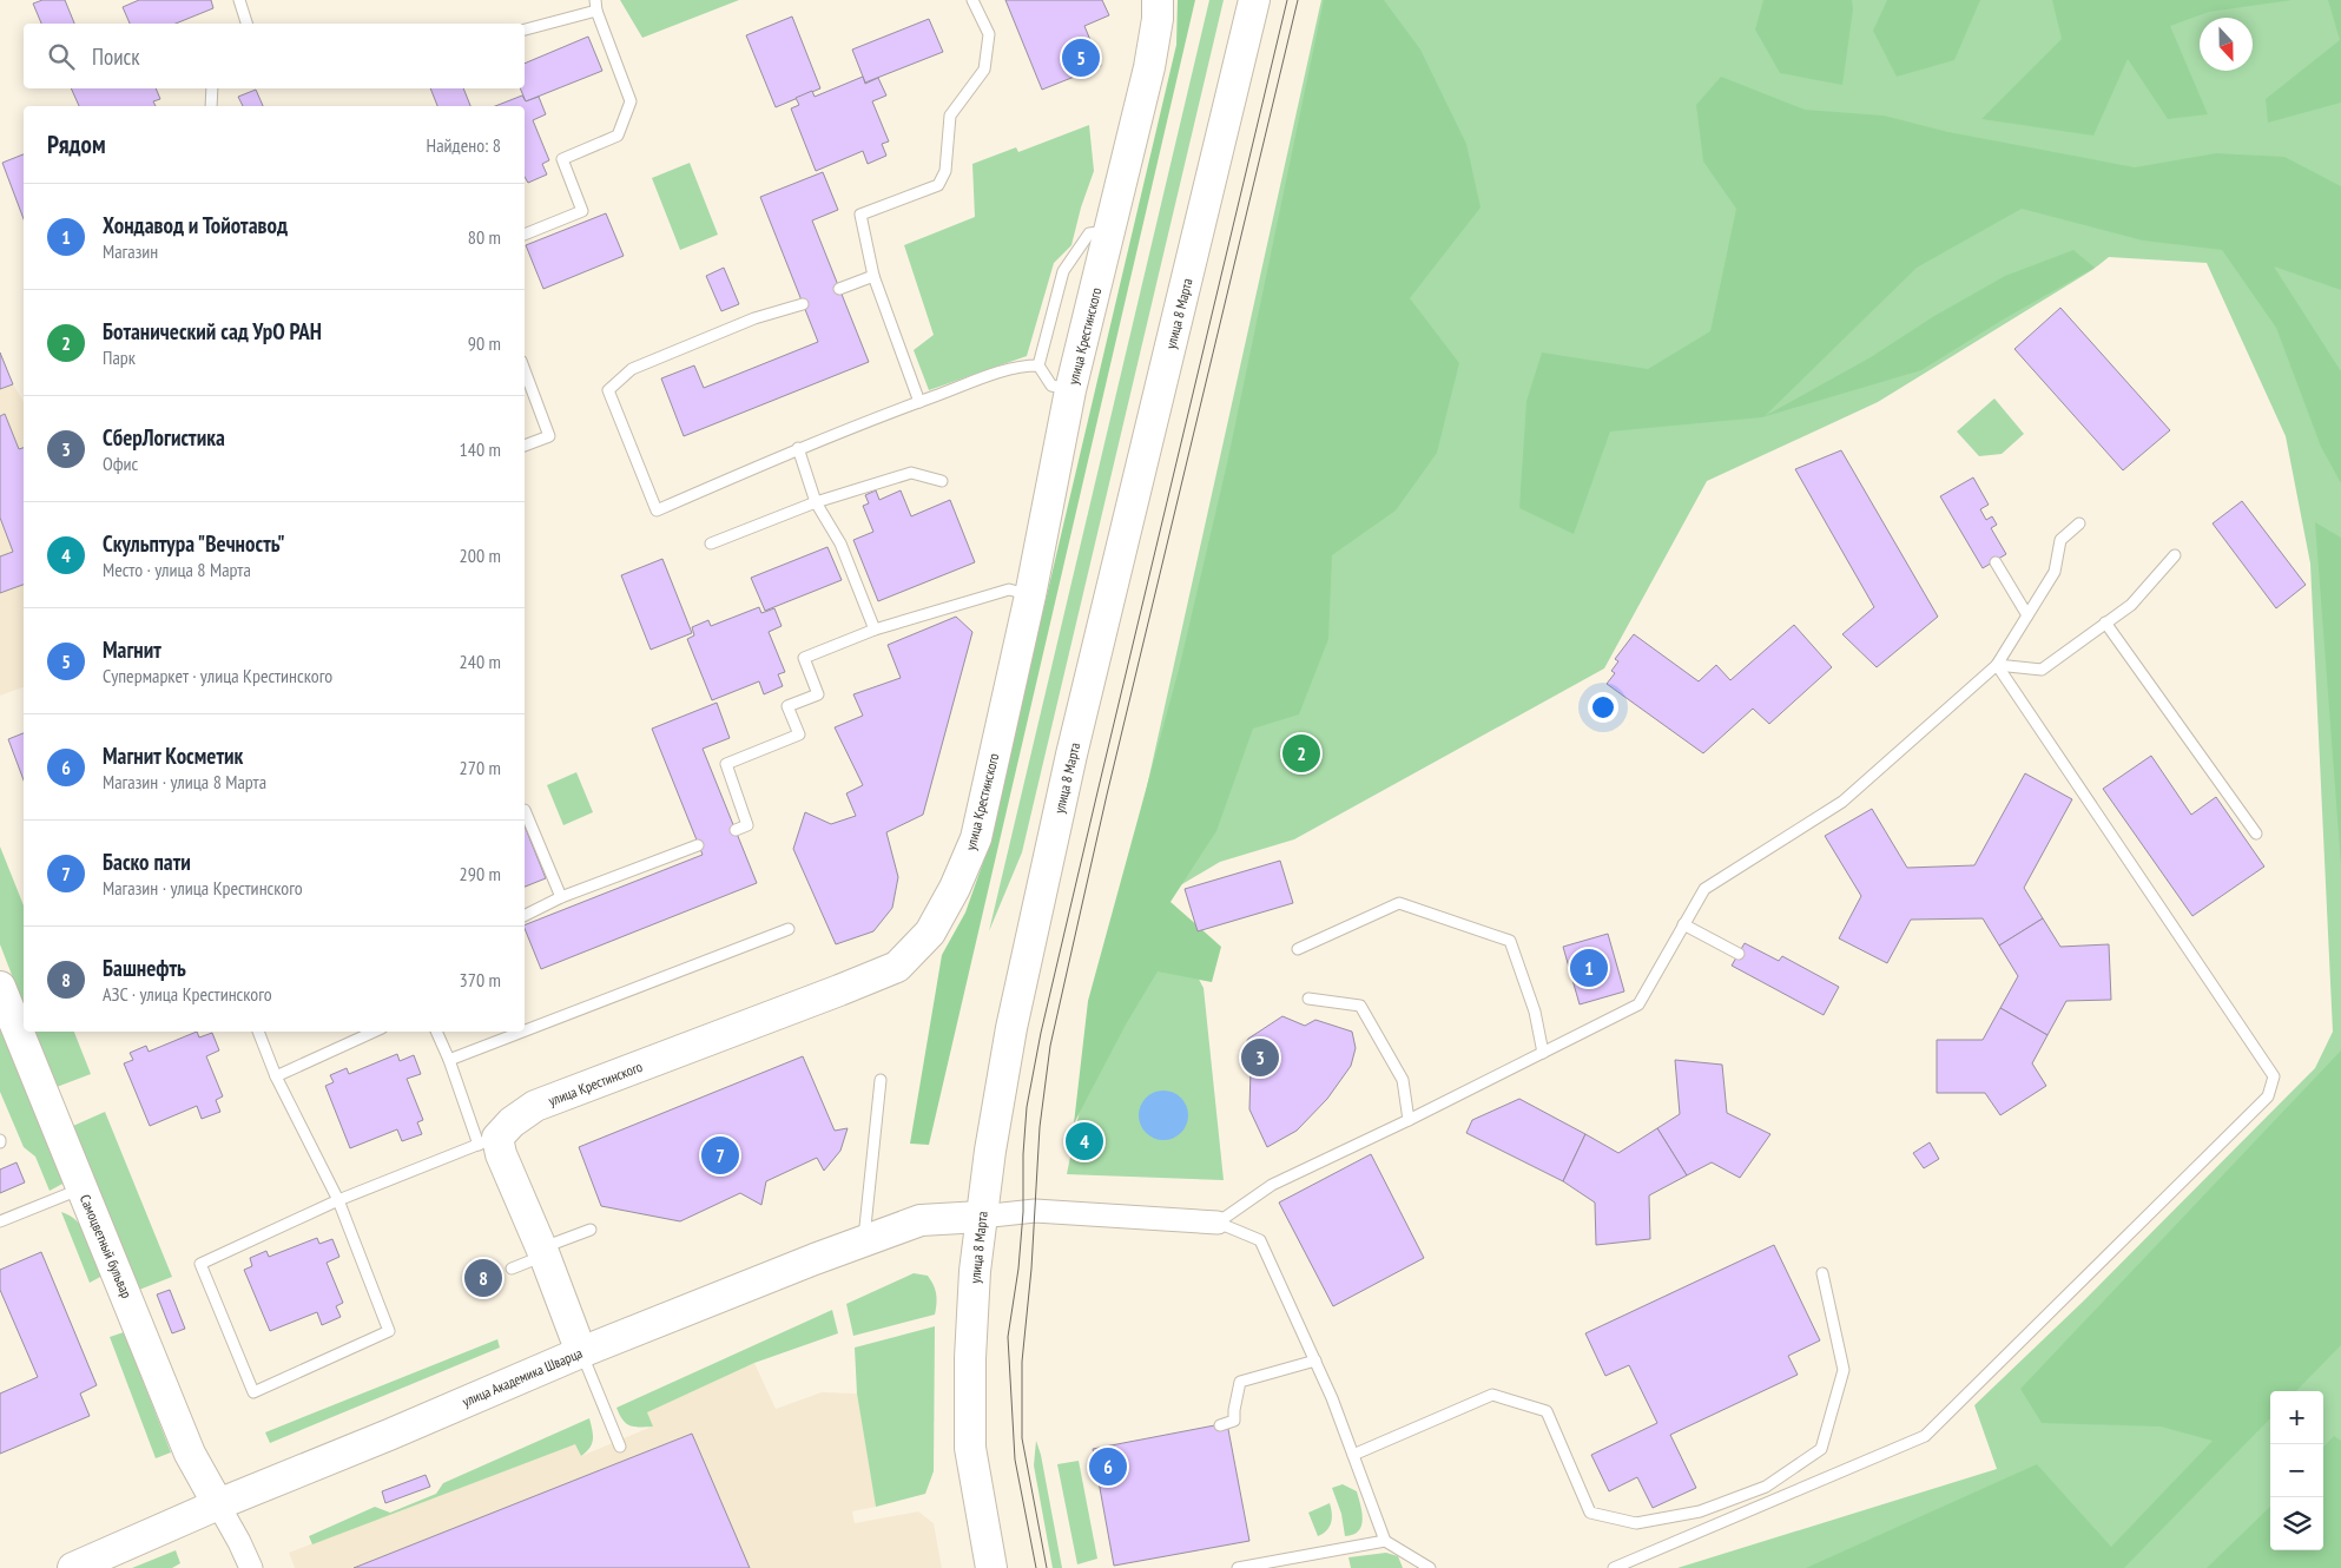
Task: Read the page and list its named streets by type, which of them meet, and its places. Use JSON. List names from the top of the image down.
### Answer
{
  "streets": {
    "street": [
      "улица 8 Марта",
      "улица Крестинского",
      "Самоцветный бульвар",
      "улица Академика Шварца"
    ]
  },
  "crossings": [
    ["улица 8 Марта", "улица Академика Шварца"],
    ["Самоцветный бульвар", "улица Академика Шварца"]
  ],
  "north": "bottom",
  "page": {
    "search": "Поиск",
    "pins": [
      "5",
      "2",
      "1",
      "3",
      "4",
      "7",
      "8",
      "6"
    ],
    "heading": ["Рядом", "Найдено: 8"],
    "list": [
      {
        "mark": "1",
        "name": "Хондавод и Тойотавод",
        "note": "Магазин",
        "value": "80 m"
      },
      {
        "mark": "2",
        "name": "Ботанический сад УрО РАН",
        "note": "Парк",
        "value": "90 m"
      },
      {
        "mark": "3",
        "name": "СберЛогистика",
        "note": "Офис",
        "value": "140 m"
      },
      {
        "mark": "4",
        "name": "Скульптура \"Вечность\"",
        "note": "Место · улица 8 Марта",
        "value": "200 m"
      },
      {
        "mark": "5",
        "name": "Магнит",
        "note": "Супермаркет · улица Крестинского",
        "value": "240 m"
      },
      {
        "mark": "6",
        "name": "Магнит Косметик",
        "note": "Магазин · улица 8 Марта",
        "value": "270 m"
      },
      {
        "mark": "7",
        "name": "Баско пати",
        "note": "Магазин · улица Крестинского",
        "value": "290 m"
      },
      {
        "mark": "8",
        "name": "Башнефть",
        "note": "АЗС · улица Крестинского",
        "value": "370 m"
      }
    ],
    "map_buttons": ["+", "−"]
  }
}
